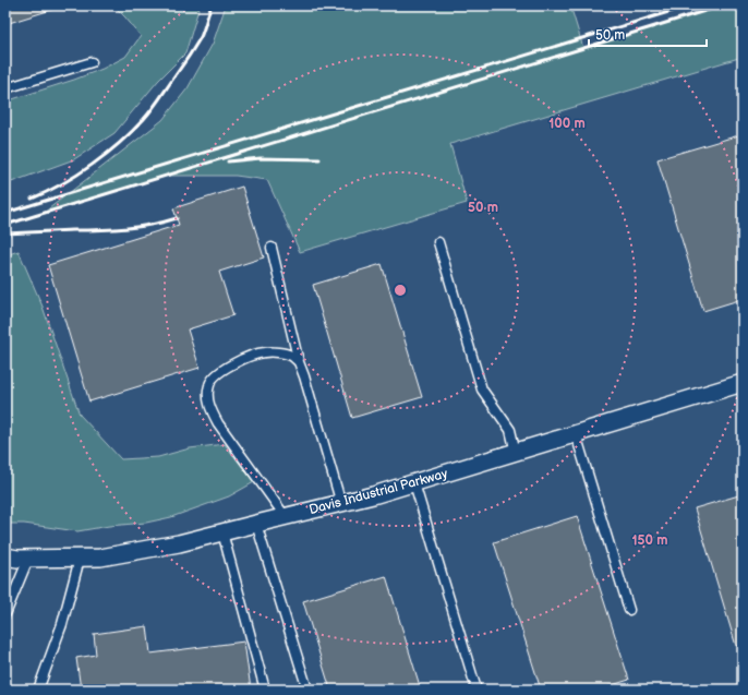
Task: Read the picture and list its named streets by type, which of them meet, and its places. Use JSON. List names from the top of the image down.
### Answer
{
  "streets": {
    "street": ["Davis Industrial Parkway"]
  },
  "scale_bar": "50 m",
  "rings": ["100 m", "50 m", "150 m"]
}
